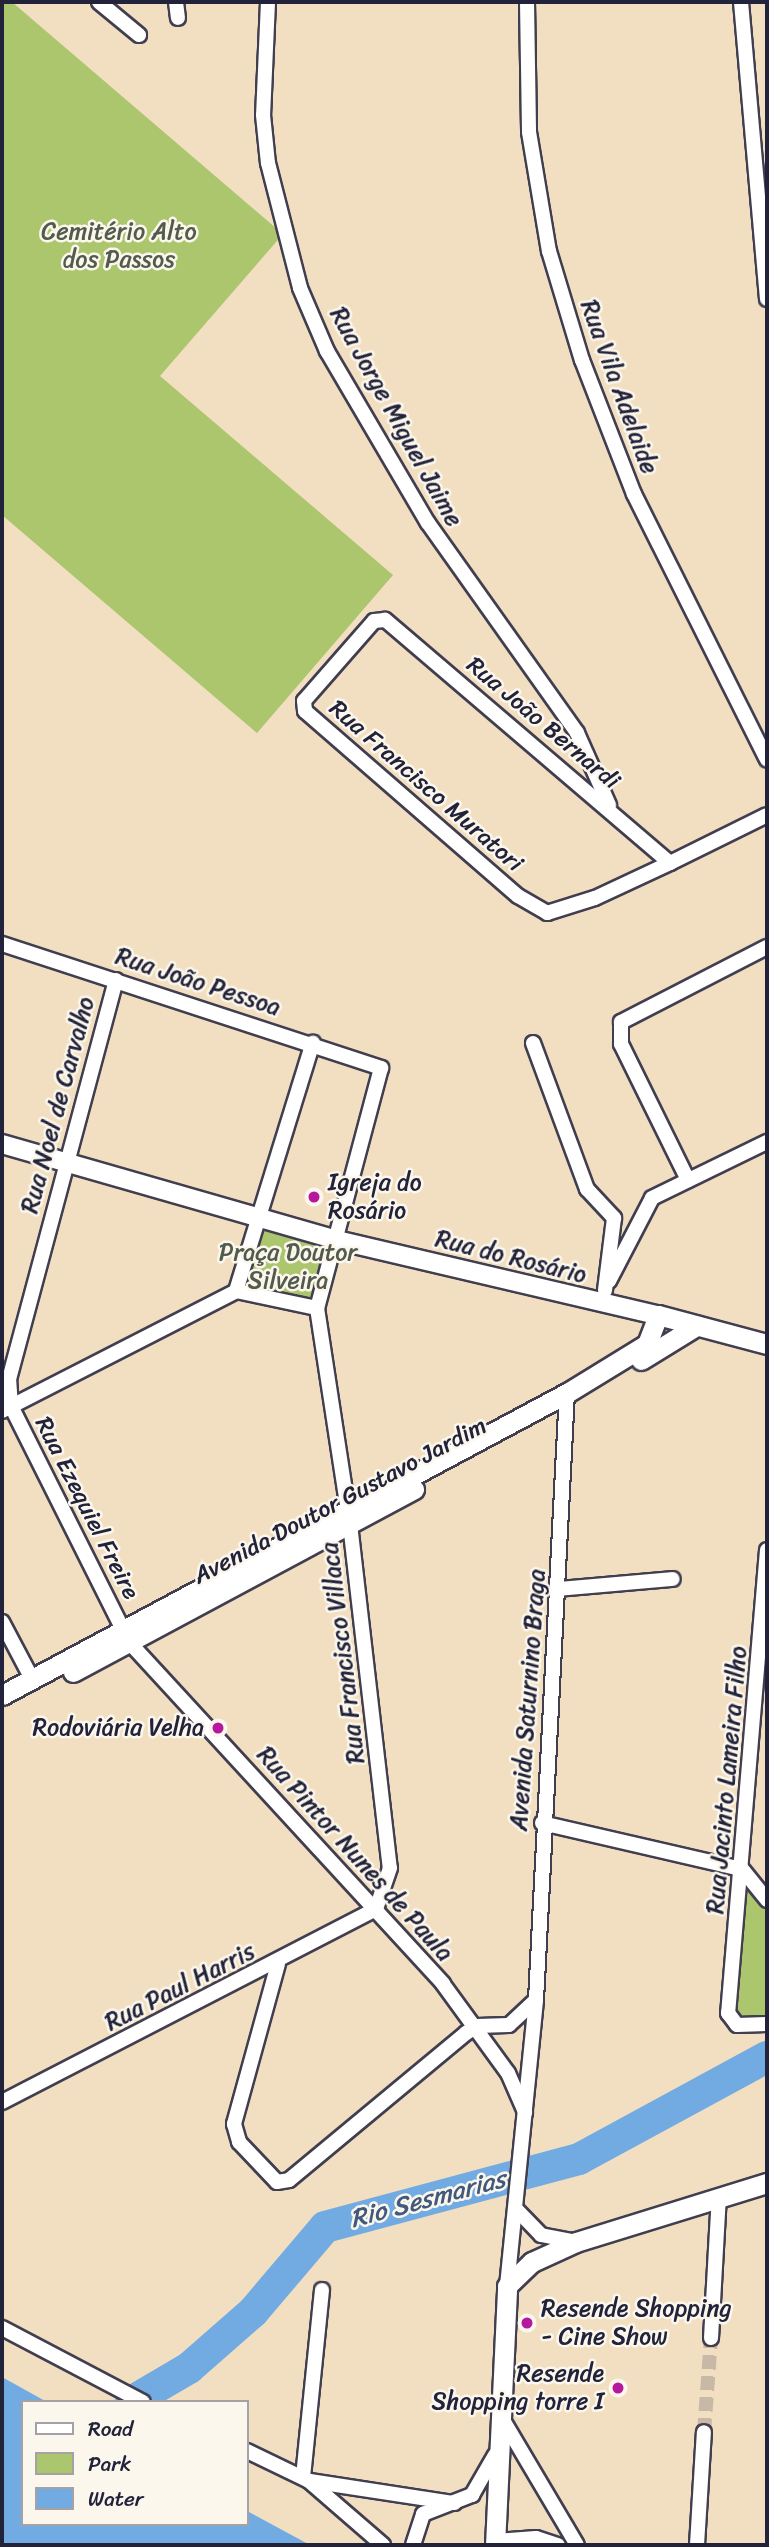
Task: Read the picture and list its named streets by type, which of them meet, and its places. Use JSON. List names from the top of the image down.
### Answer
{
  "streets": {
    "main road": ["Rua do Rosário", "Avenida Doutor Gustavo Jardim"],
    "street": [
      "Rua Vila Adelaide",
      "Rua Jorge Miguel Jaime",
      "Rua João Bernardi",
      "Rua Francisco Muratori",
      "Rua João Pessoa",
      "Rua Noel de Carvalho",
      "Rua Ezequiel Freire",
      "Rua Francisco Villaca",
      "Avenida Saturnino Braga",
      "Rua Jacinto Lameira Filho",
      "Rua Pintor Nunes de Paula",
      "Rua Paul Harris"
    ]
  },
  "crossings": [
    ["Rua Jorge Miguel Jaime", "Rua João Bernardi"],
    ["Rua João Bernardi", "Rua Francisco Muratori"],
    ["Rua João Pessoa", "Rua Noel de Carvalho"],
    ["Rua João Pessoa", "Rua Francisco Villaca"],
    ["Rua Noel de Carvalho", "Rua do Rosário"],
    ["Rua Noel de Carvalho", "Rua Ezequiel Freire"],
    ["Rua do Rosário", "Avenida Doutor Gustavo Jardim"],
    ["Rua do Rosário", "Rua Francisco Villaca"],
    ["Avenida Doutor Gustavo Jardim", "Rua Ezequiel Freire"],
    ["Avenida Doutor Gustavo Jardim", "Rua Francisco Villaca"],
    ["Avenida Doutor Gustavo Jardim", "Avenida Saturnino Braga"],
    ["Avenida Doutor Gustavo Jardim", "Rua Pintor Nunes de Paula"],
    ["Rua Ezequiel Freire", "Rua Pintor Nunes de Paula"],
    ["Rua Francisco Villaca", "Rua Pintor Nunes de Paula"],
    ["Rua Francisco Villaca", "Rua Paul Harris"],
    ["Avenida Saturnino Braga", "Rua Pintor Nunes de Paula"],
    ["Rua Pintor Nunes de Paula", "Rua Paul Harris"]
  ],
  "water": ["Rio Sesmarias"],
  "parks": ["Cemitério Alto dos Passos", "Praça Doutor Silveira"],
  "places": [
    "Igreja do Rosário",
    "Rodoviária Velha",
    "Resende Shopping - Cine Show",
    "Resende Shopping torre I"
  ],
  "legend": ["Road", "Park", "Water"]
}
